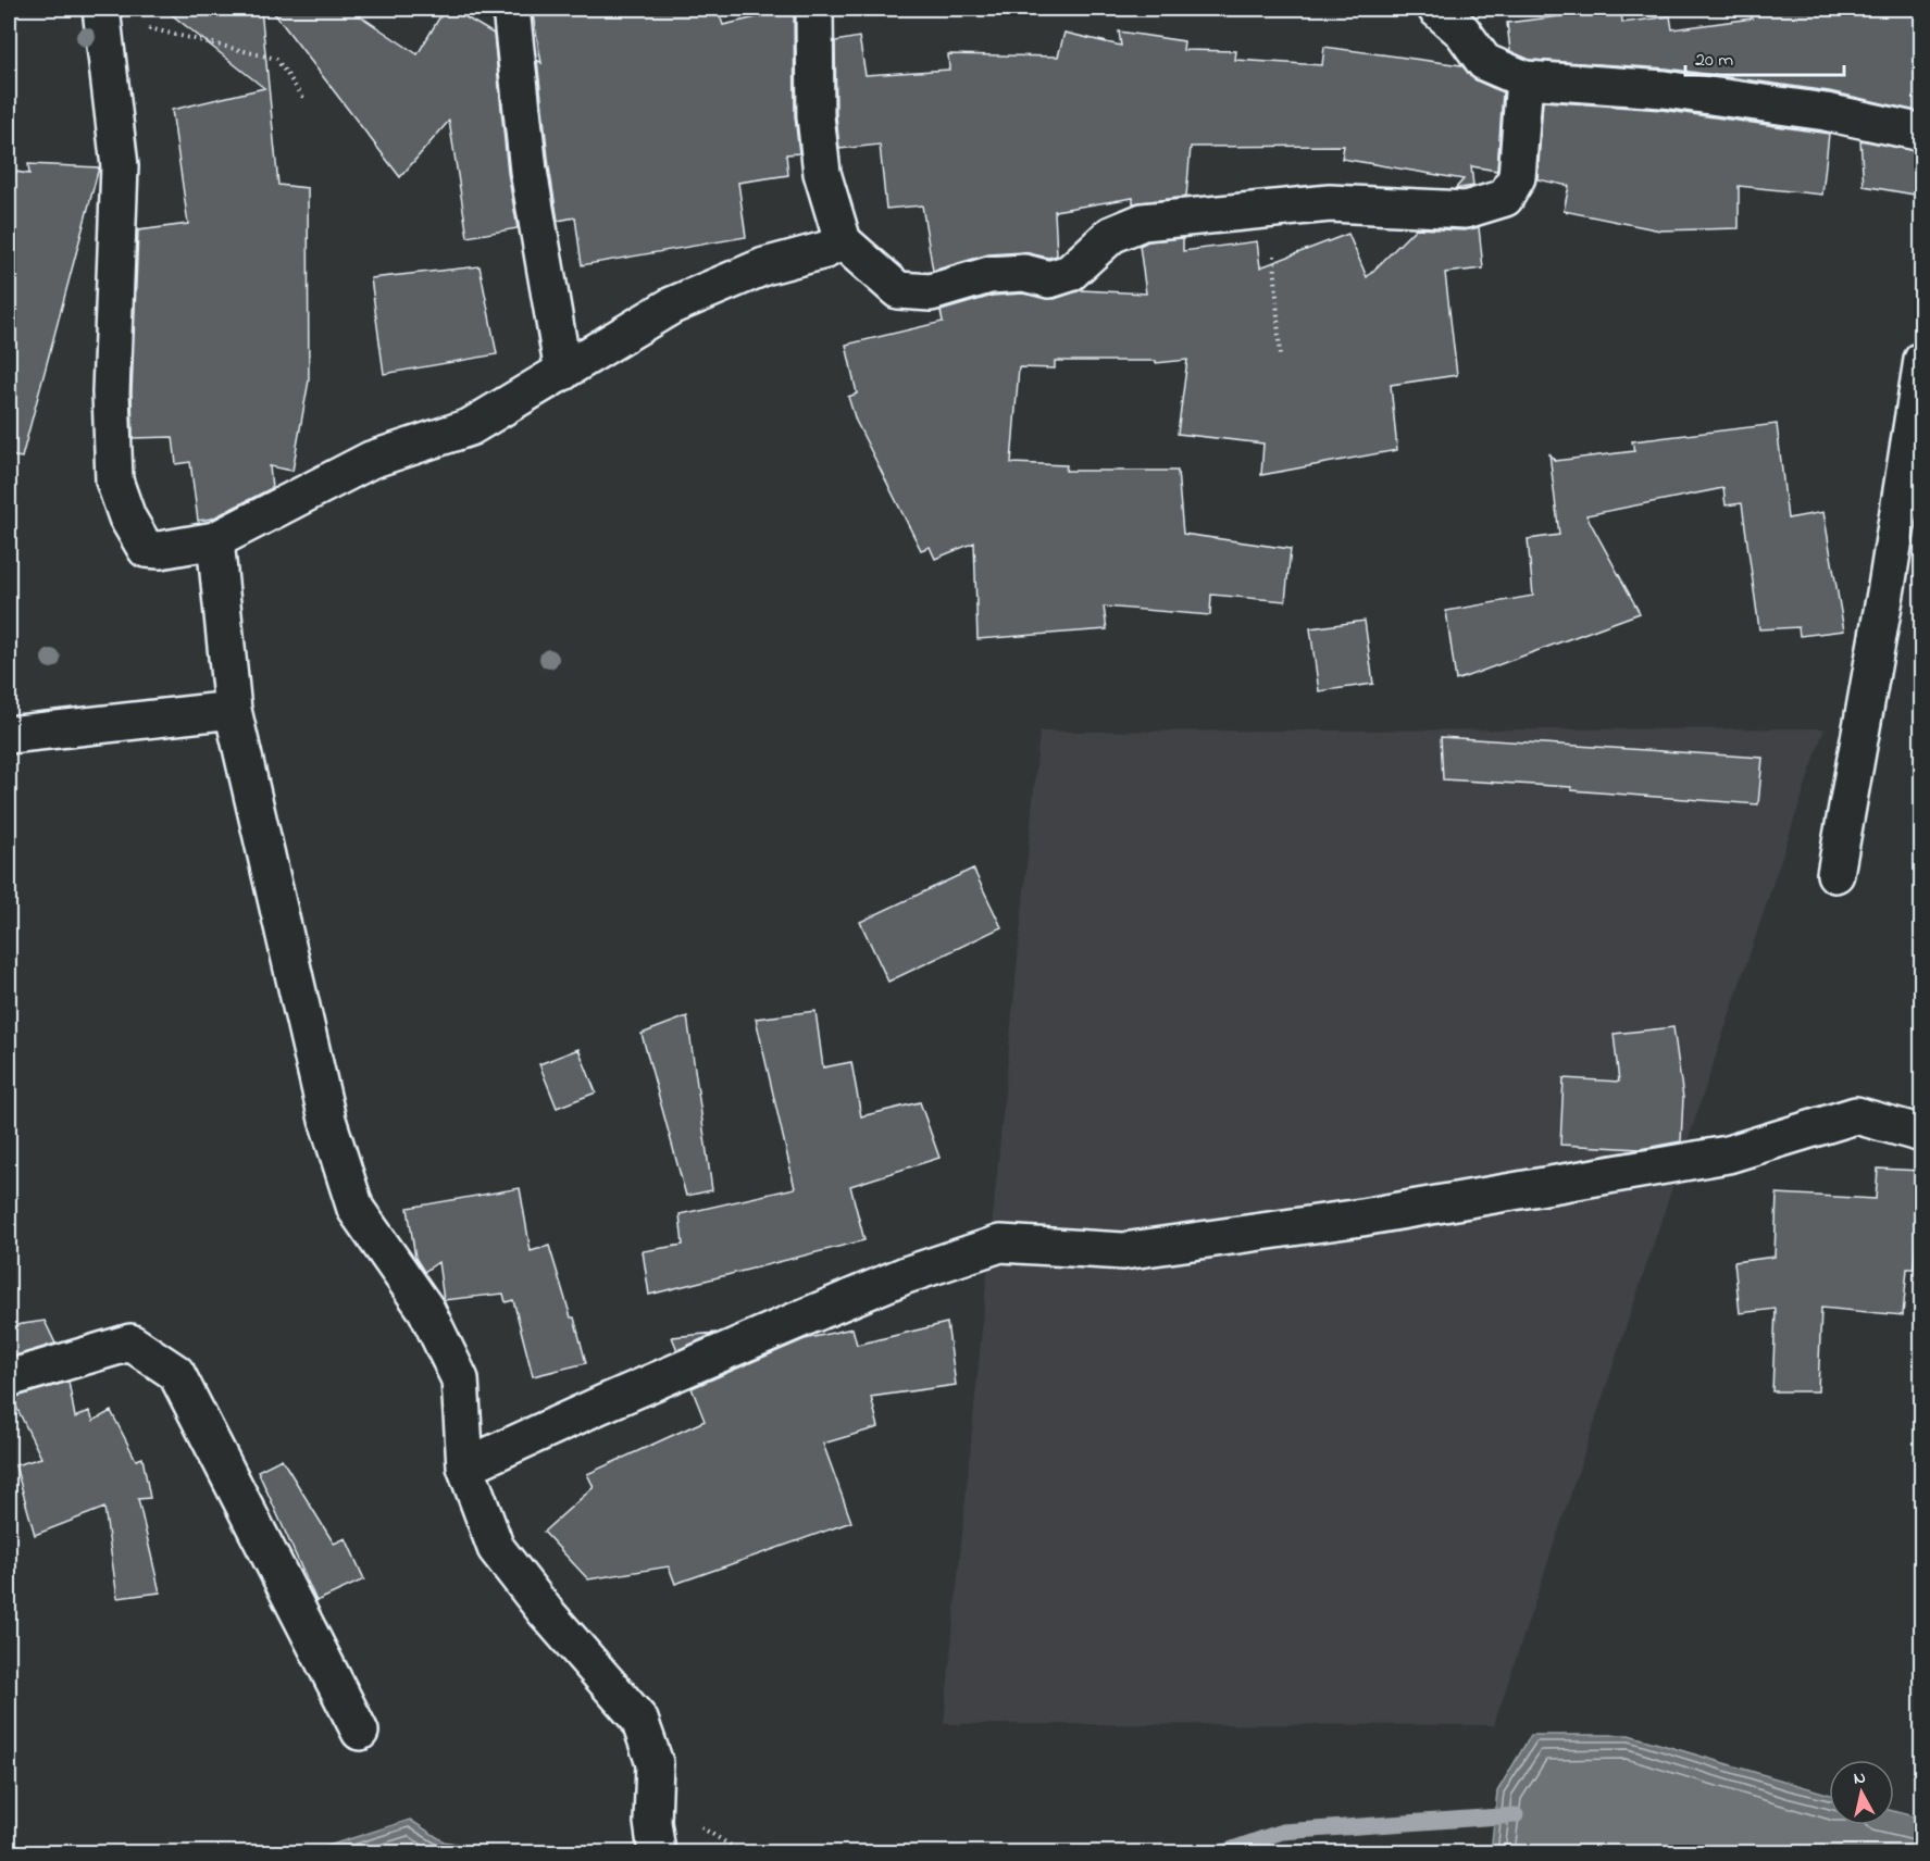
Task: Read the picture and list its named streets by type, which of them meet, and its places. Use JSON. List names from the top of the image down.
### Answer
{
  "scale_bar": "20 m",
  "north": "top"
}
